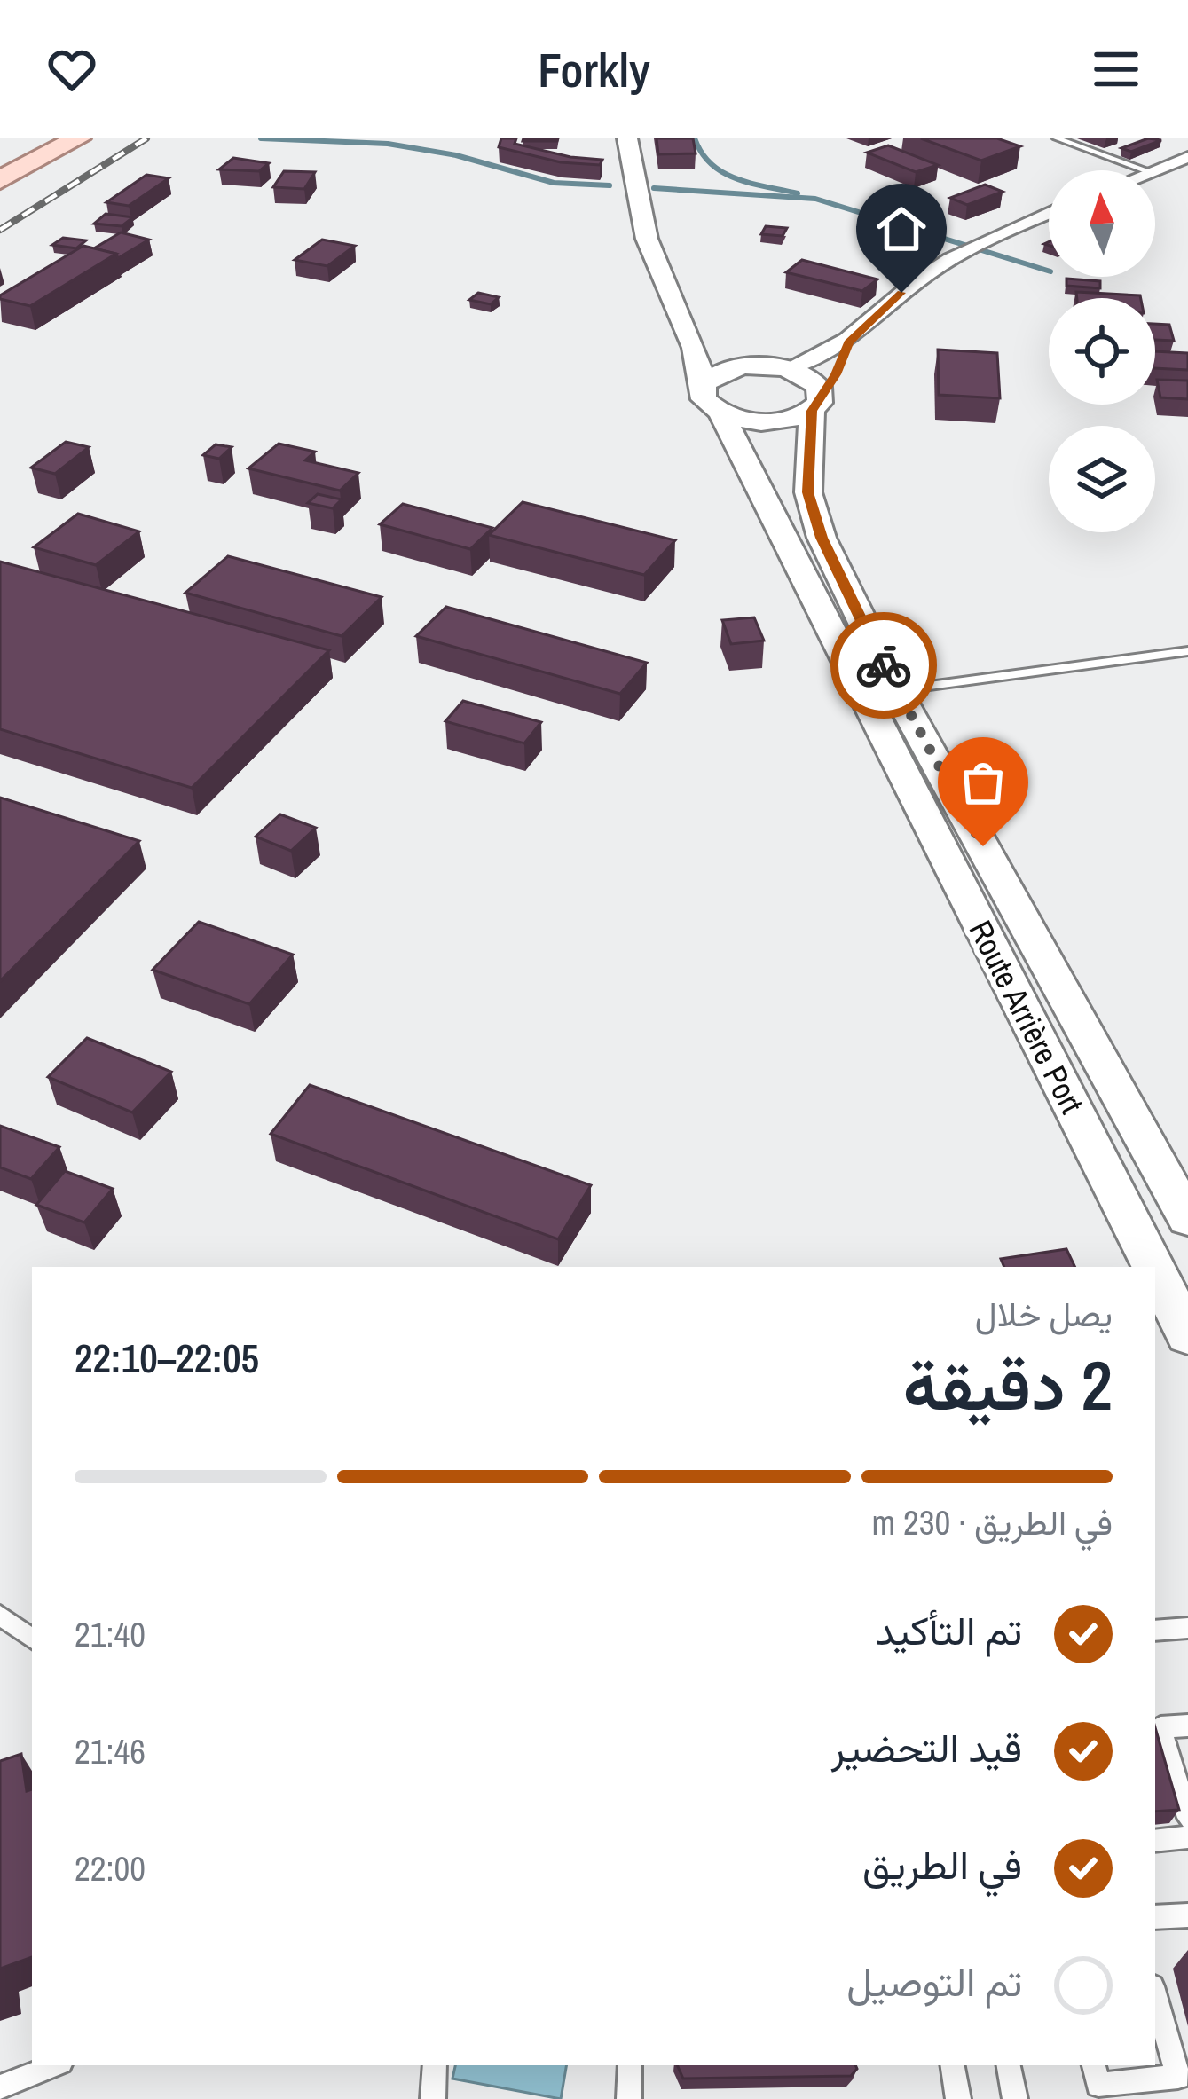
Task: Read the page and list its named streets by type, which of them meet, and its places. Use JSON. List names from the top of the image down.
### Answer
{
  "streets": {
    "street": ["Route Arrière Port"]
  },
  "north": "top",
  "page": {
    "header": "Forkly",
    "heading": ["2 دقيقة", "يصل خلال", "22:05–22:10"],
    "bar": "في الطريق · 230 m",
    "list": [
      ["تم التأكيد", "21:40"],
      ["قيد التحضير", "21:46"],
      ["في الطريق", "22:00"],
      "تم التوصيل"
    ]
  }
}
